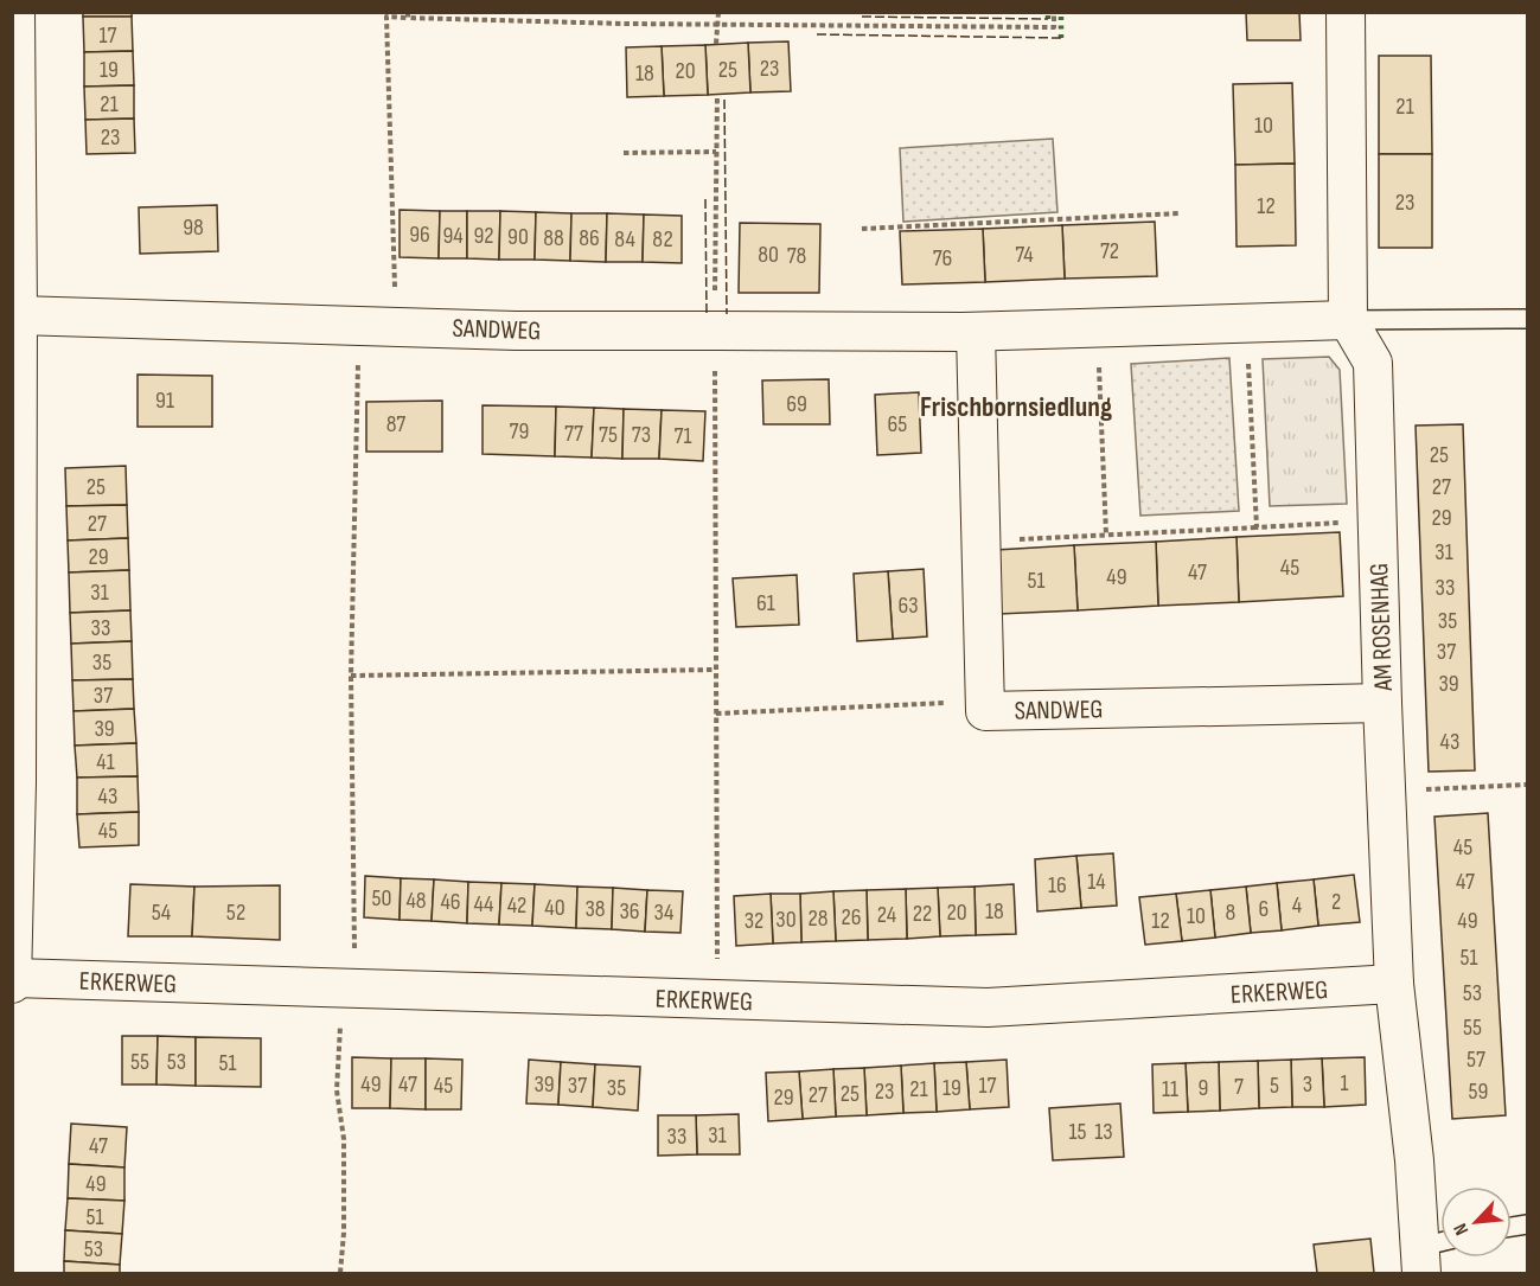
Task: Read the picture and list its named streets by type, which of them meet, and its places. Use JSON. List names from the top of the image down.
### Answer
{
  "streets": {
    "street": ["SANDWEG", "AM ROSENHAG", "ERKERWEG"]
  },
  "crossings": [
    ["SANDWEG", "AM ROSENHAG"],
    ["AM ROSENHAG", "ERKERWEG"]
  ],
  "districts": ["Frischbornsiedlung"],
  "house_numbers": [
    "17",
    "23",
    "19",
    "25",
    "20",
    "18",
    "21",
    "21",
    "10",
    "23",
    "23",
    "12",
    "98",
    "96",
    "94",
    "92",
    "90",
    "88",
    "86",
    "84",
    "82",
    "72",
    "80",
    "74",
    "78",
    "76",
    "91",
    "69",
    "87",
    "65",
    "79",
    "77",
    "75",
    "73",
    "71",
    "25",
    "25",
    "27",
    "29",
    "27",
    "31",
    "29",
    "45",
    "47",
    "49",
    "51",
    "33",
    "31",
    "61",
    "63",
    "35",
    "33",
    "37",
    "35",
    "39",
    "37",
    "39",
    "43",
    "41",
    "43",
    "45",
    "45",
    "14",
    "47",
    "16",
    "50",
    "48",
    "46",
    "2",
    "44",
    "42",
    "4",
    "40",
    "38",
    "6",
    "36",
    "18",
    "54",
    "52",
    "34",
    "20",
    "8",
    "22",
    "24",
    "10",
    "26",
    "28",
    "30",
    "32",
    "12",
    "49",
    "51",
    "53",
    "55",
    "57",
    "55",
    "53",
    "51",
    "1",
    "49",
    "47",
    "39",
    "3",
    "45",
    "37",
    "17",
    "5",
    "7",
    "35",
    "19",
    "9",
    "21",
    "11",
    "23",
    "59",
    "25",
    "27",
    "29",
    "15",
    "13",
    "31",
    "33",
    "47",
    "49",
    "51",
    "53"
  ],
  "north": "bottom left"
}
